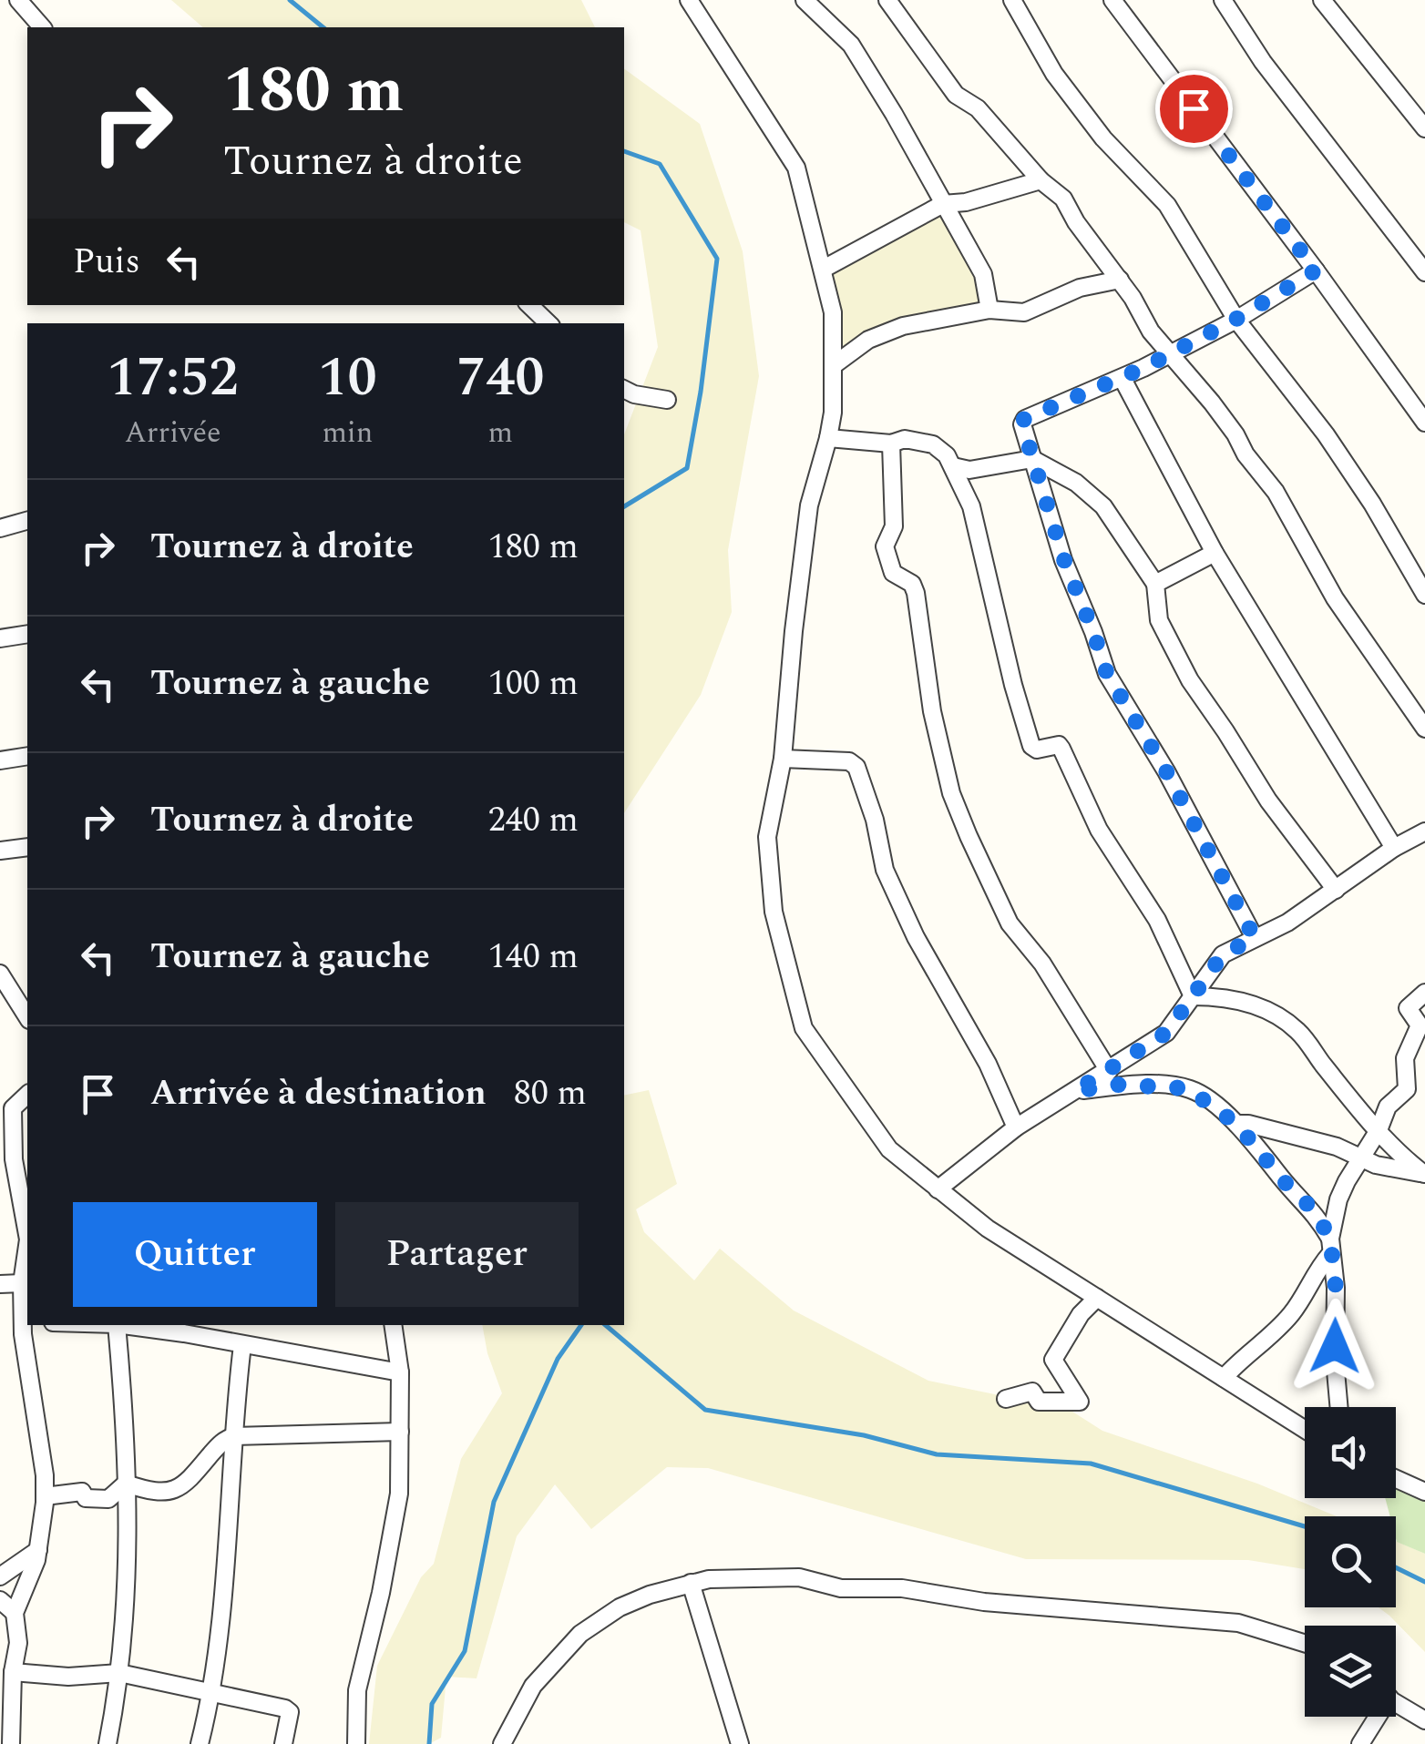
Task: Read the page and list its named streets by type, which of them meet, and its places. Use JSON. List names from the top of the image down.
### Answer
{
  "page": {
    "turn": ["180 m", "Tournez à droite"],
    "then": "Puis",
    "eta": [
      "17:52",
      "Arrivée",
      "10",
      "min",
      "740",
      "m"
    ],
    "list": [
      {
        "name": "Tournez à droite",
        "value": "180 m"
      },
      {
        "name": "Tournez à gauche",
        "value": "100 m"
      },
      {
        "name": "Tournez à droite",
        "value": "240 m"
      },
      {
        "name": "Tournez à gauche",
        "value": "140 m"
      },
      {
        "name": "Arrivée à destination",
        "value": "80 m"
      }
    ],
    "buttons": ["Quitter", "Partager"]
  }
}
